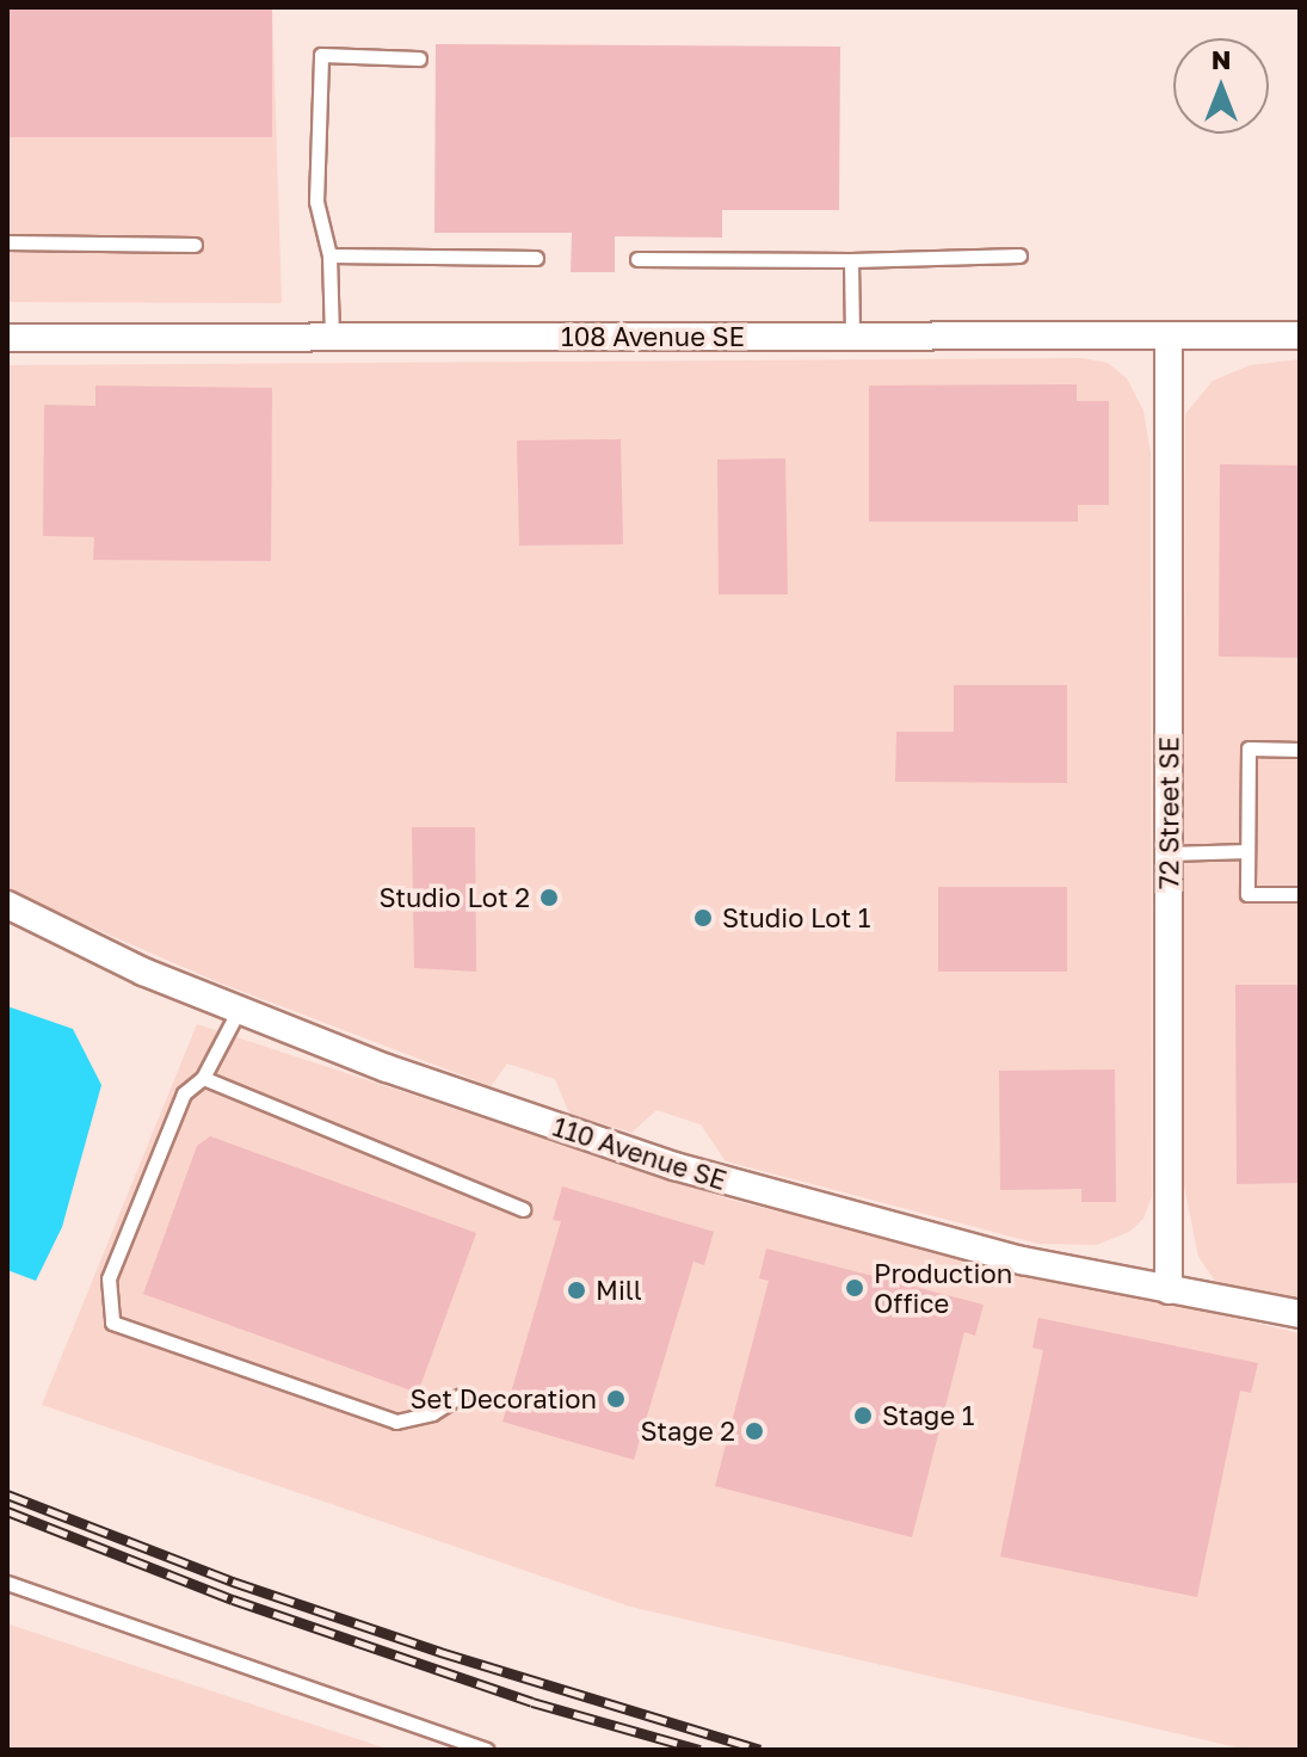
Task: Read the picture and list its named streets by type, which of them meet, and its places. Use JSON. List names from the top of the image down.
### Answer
{
  "streets": {
    "street": ["108 Avenue SE", "72 Street SE", "110 Avenue SE"]
  },
  "crossings": [
    ["108 Avenue SE", "72 Street SE"],
    ["72 Street SE", "110 Avenue SE"]
  ],
  "places": [
    "Studio Lot 2",
    "Studio Lot 1",
    "Production Office",
    "Mill",
    "Set Decoration",
    "Stage 1",
    "Stage 2"
  ],
  "north": "top"
}
